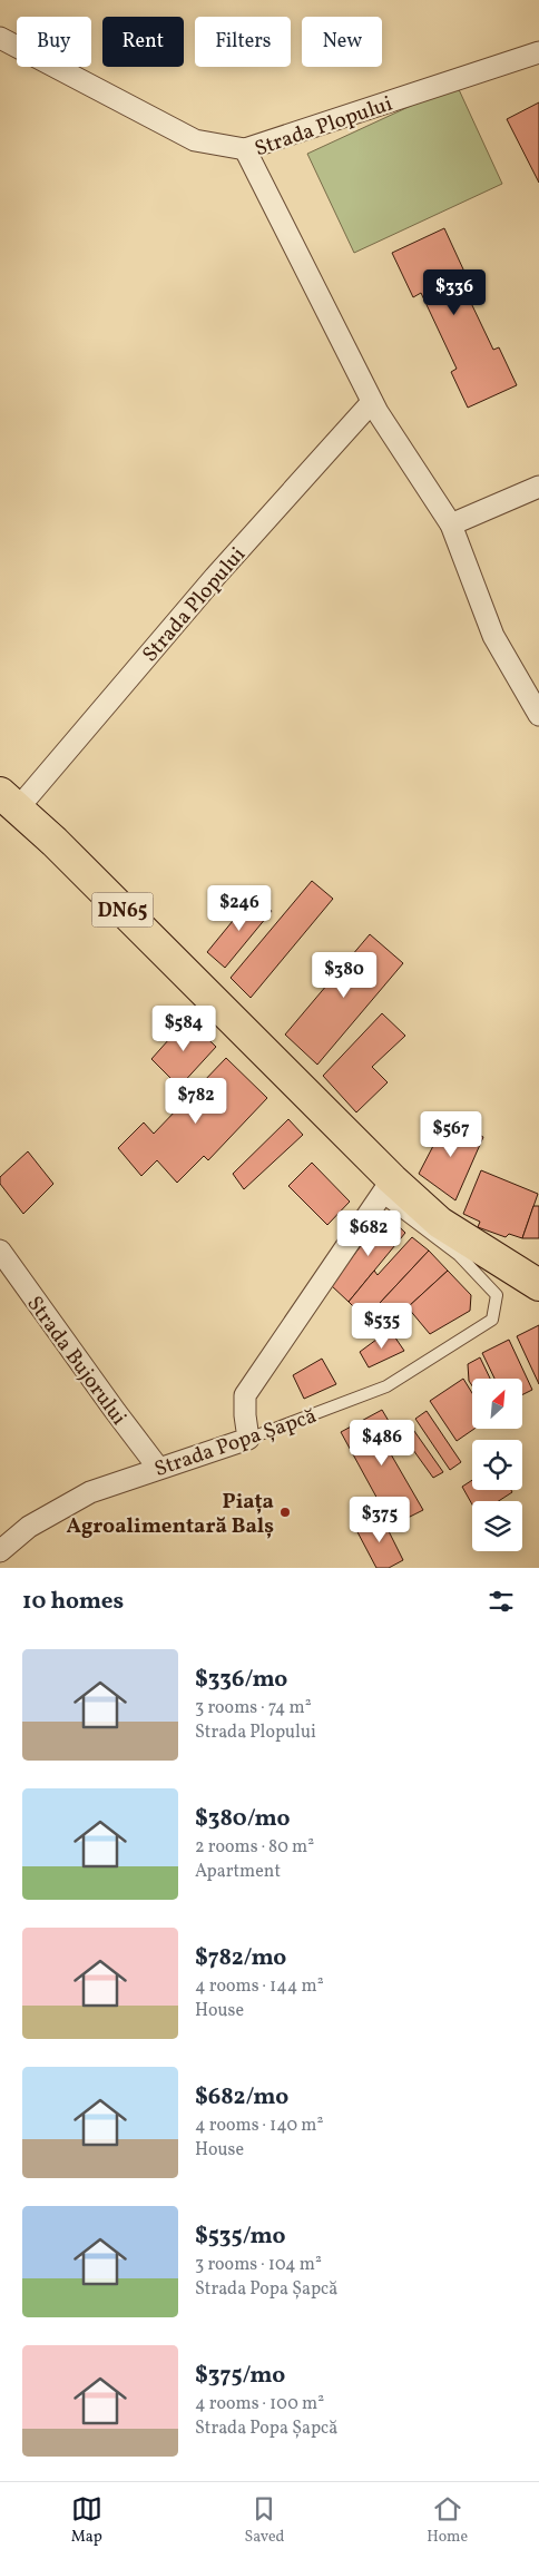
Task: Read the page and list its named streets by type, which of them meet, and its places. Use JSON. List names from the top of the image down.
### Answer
{
  "streets": {
    "main road": ["DN65"],
    "street": ["Strada Plopului", "Strada Bujorului", "Strada Popa Șapcă"]
  },
  "crossings": [
    ["Strada Plopului", "DN65"],
    ["DN65", "Strada Popa Șapcă"],
    ["Strada Bujorului", "Strada Popa Șapcă"]
  ],
  "places": ["Piața Agroalimentară Balș"],
  "north": "top right",
  "page": {
    "chip": [
      "Buy",
      "Rent",
      "Filters",
      "New"
    ],
    "price": [
      "$336",
      "$246",
      "$380",
      "$584",
      "$782",
      "$567",
      "$682",
      "$535",
      "$486",
      "$375"
    ],
    "heading": "10 homes",
    "list": [
      {
        "name": "$336/mo",
        "note": "3 rooms · 74 m² · Strada Plopului"
      },
      {
        "name": "$380/mo",
        "note": "2 rooms · 80 m² · Apartment"
      },
      {
        "name": "$782/mo",
        "note": "4 rooms · 144 m² · House"
      },
      {
        "name": "$682/mo",
        "note": "4 rooms · 140 m² · House"
      },
      {
        "name": "$535/mo",
        "note": "3 rooms · 104 m² · Strada Popa Șapcă"
      },
      {
        "name": "$375/mo",
        "note": "4 rooms · 100 m² · Strada Popa Șapcă"
      }
    ],
    "tabs": ["Map", "Saved", "Home"]
  }
}
